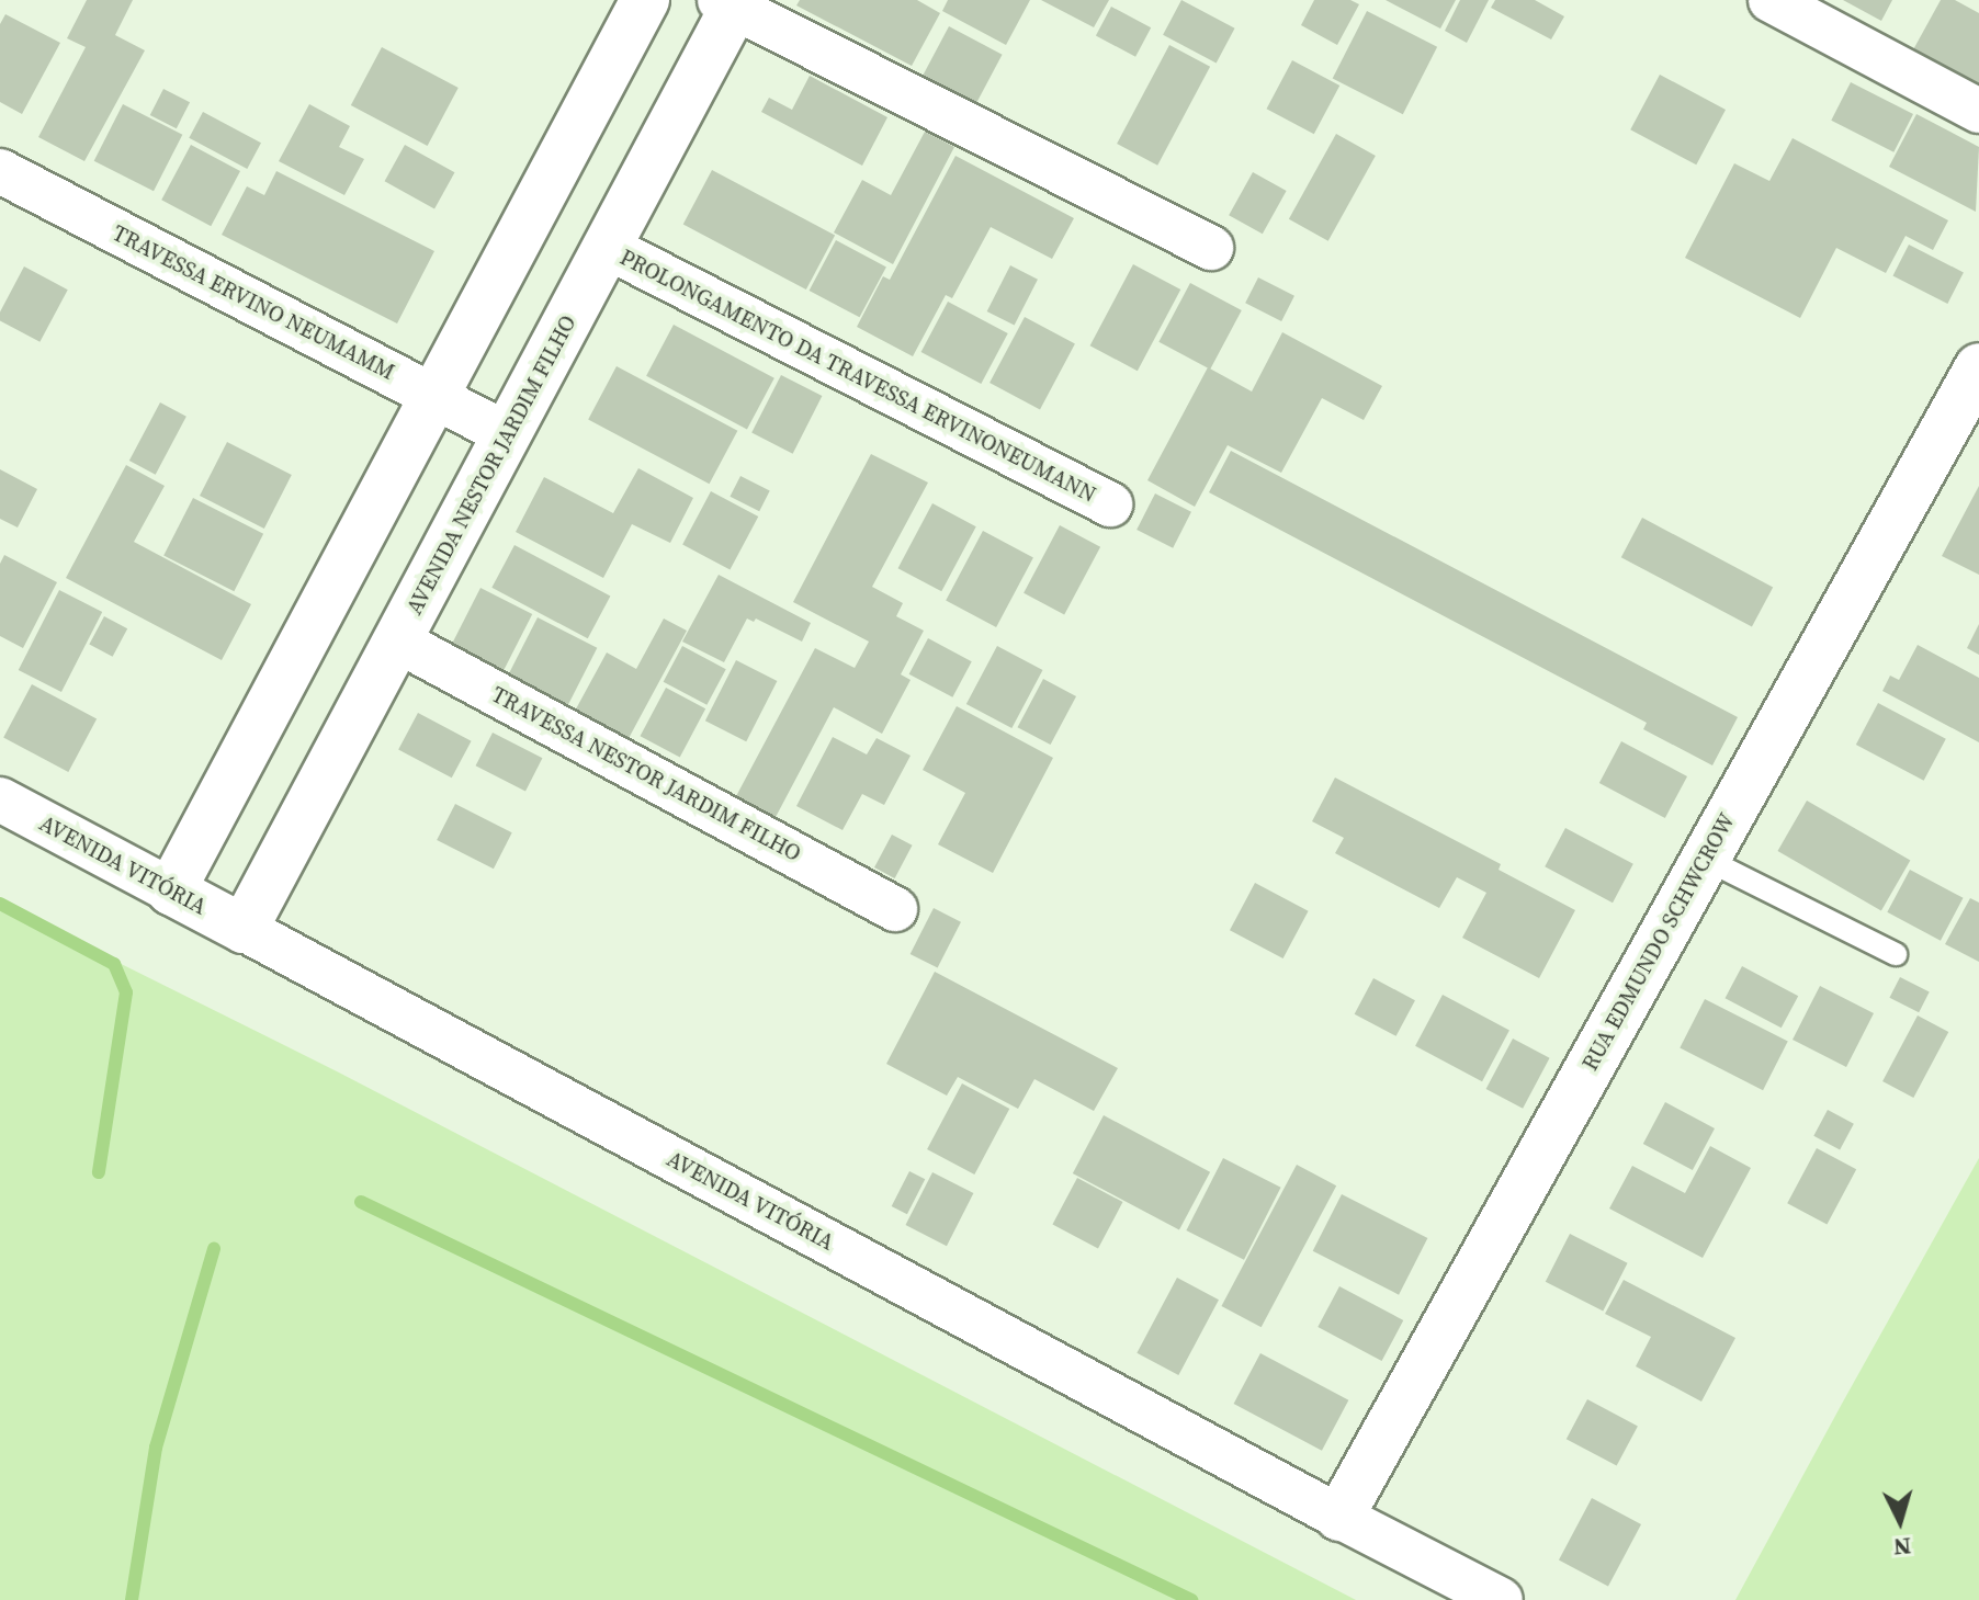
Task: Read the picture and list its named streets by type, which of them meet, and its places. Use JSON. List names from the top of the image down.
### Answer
{
  "streets": {
    "main road": ["AVENIDA NESTOR JARDIM FILHO", "AVENIDA VITÓRIA", "RUA EDMUNDO SCHWCROW"],
    "street": ["TRAVESSA ERVINO NEUMAMM", "PROLONGAMENTO DA TRAVESSA ERVINONEUMANN", "TRAVESSA NESTOR JARDIM FILHO"]
  },
  "crossings": [
    ["TRAVESSA ERVINO NEUMAMM", "AVENIDA NESTOR JARDIM FILHO"],
    ["PROLONGAMENTO DA TRAVESSA ERVINONEUMANN", "AVENIDA NESTOR JARDIM FILHO"],
    ["AVENIDA NESTOR JARDIM FILHO", "TRAVESSA NESTOR JARDIM FILHO"],
    ["AVENIDA NESTOR JARDIM FILHO", "AVENIDA VITÓRIA"],
    ["AVENIDA VITÓRIA", "RUA EDMUNDO SCHWCROW"]
  ],
  "north": "bottom"
}
